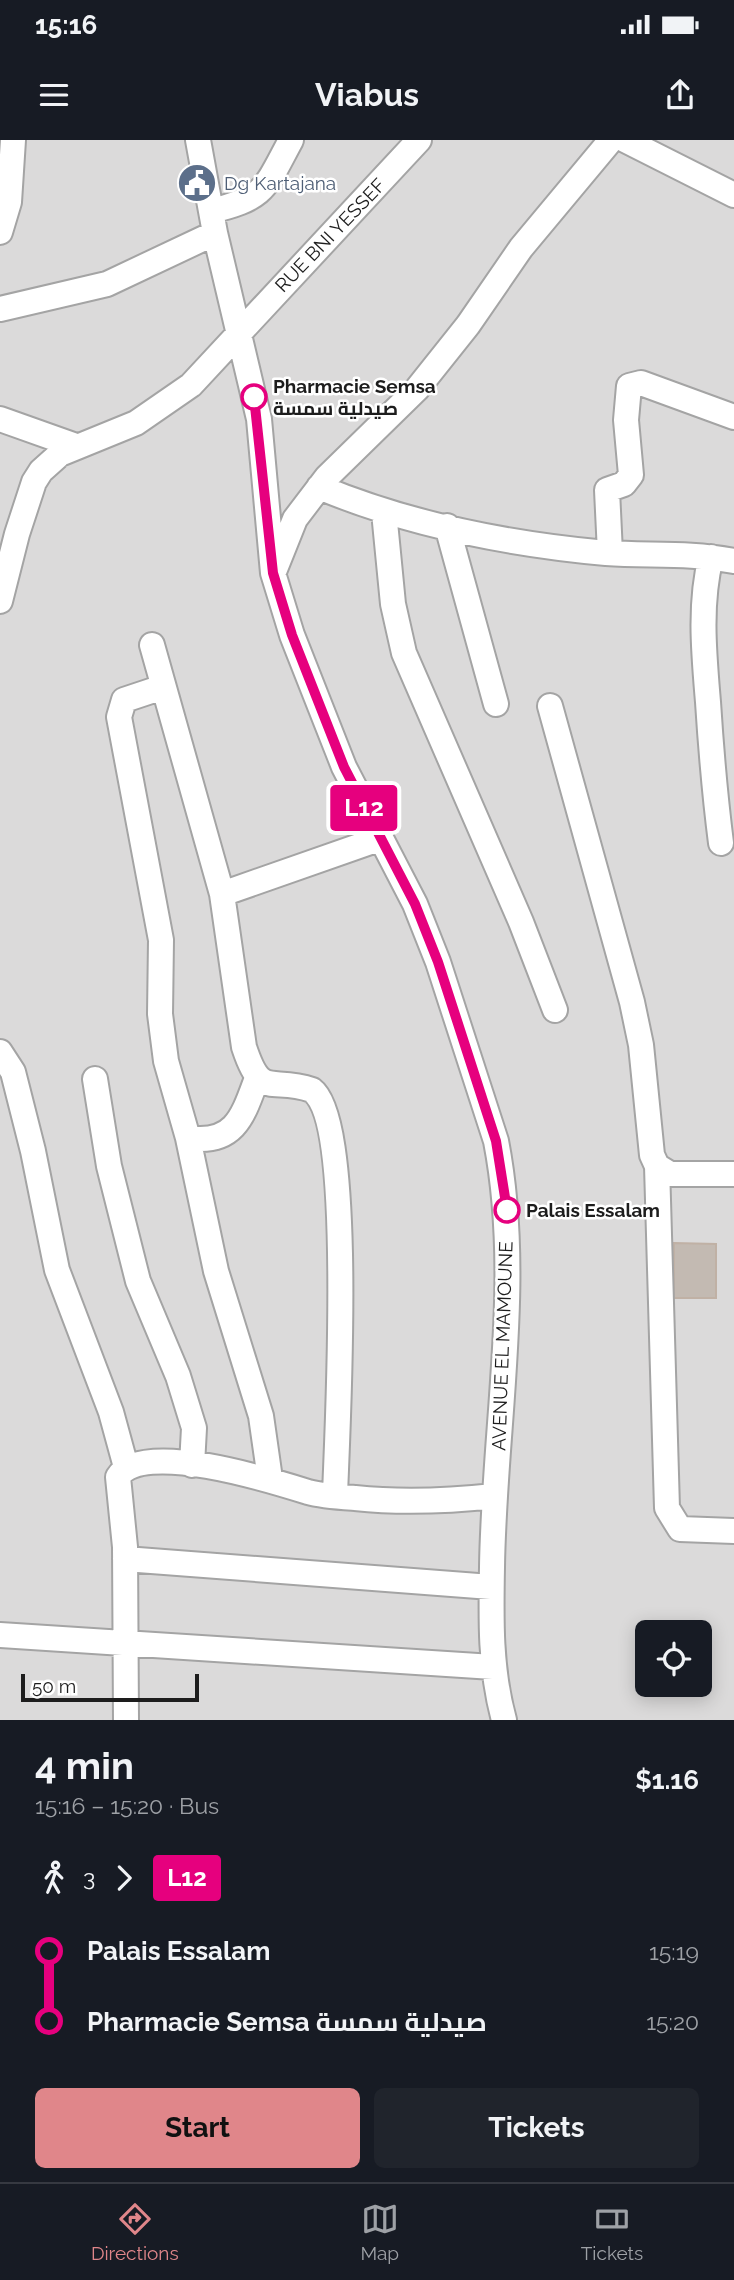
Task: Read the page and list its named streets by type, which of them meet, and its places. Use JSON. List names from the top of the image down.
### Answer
{
  "streets": {
    "street": ["RUE BNI YESSEF", "AVENUE EL MAMOUNE"]
  },
  "crossings": [
    ["RUE BNI YESSEF", "AVENUE EL MAMOUNE"]
  ],
  "places": {
    "public building": ["Dg Kartajana"],
    "other": ["Pharmacie Semsa صيدلية سمسة", "Palais Essalam"]
  },
  "lines": ["bus line L12"],
  "scale_bar": "50 m",
  "page": {
    "status": "15:16",
    "header": "Viabus",
    "on_map": "L12",
    "scale": "50 m",
    "heading": ["4 min", "15:16 – 15:20 · Bus", "$1.16"],
    "legs": ["3", "L12"],
    "list": [
      {
        "name": "Palais Essalam",
        "value": "15:19"
      },
      {
        "name": "Pharmacie Semsa صيدلية سمسة",
        "value": "15:20"
      }
    ],
    "buttons": ["Start", "Tickets"],
    "tabs": ["Directions", "Map", "Tickets"]
  }
}
